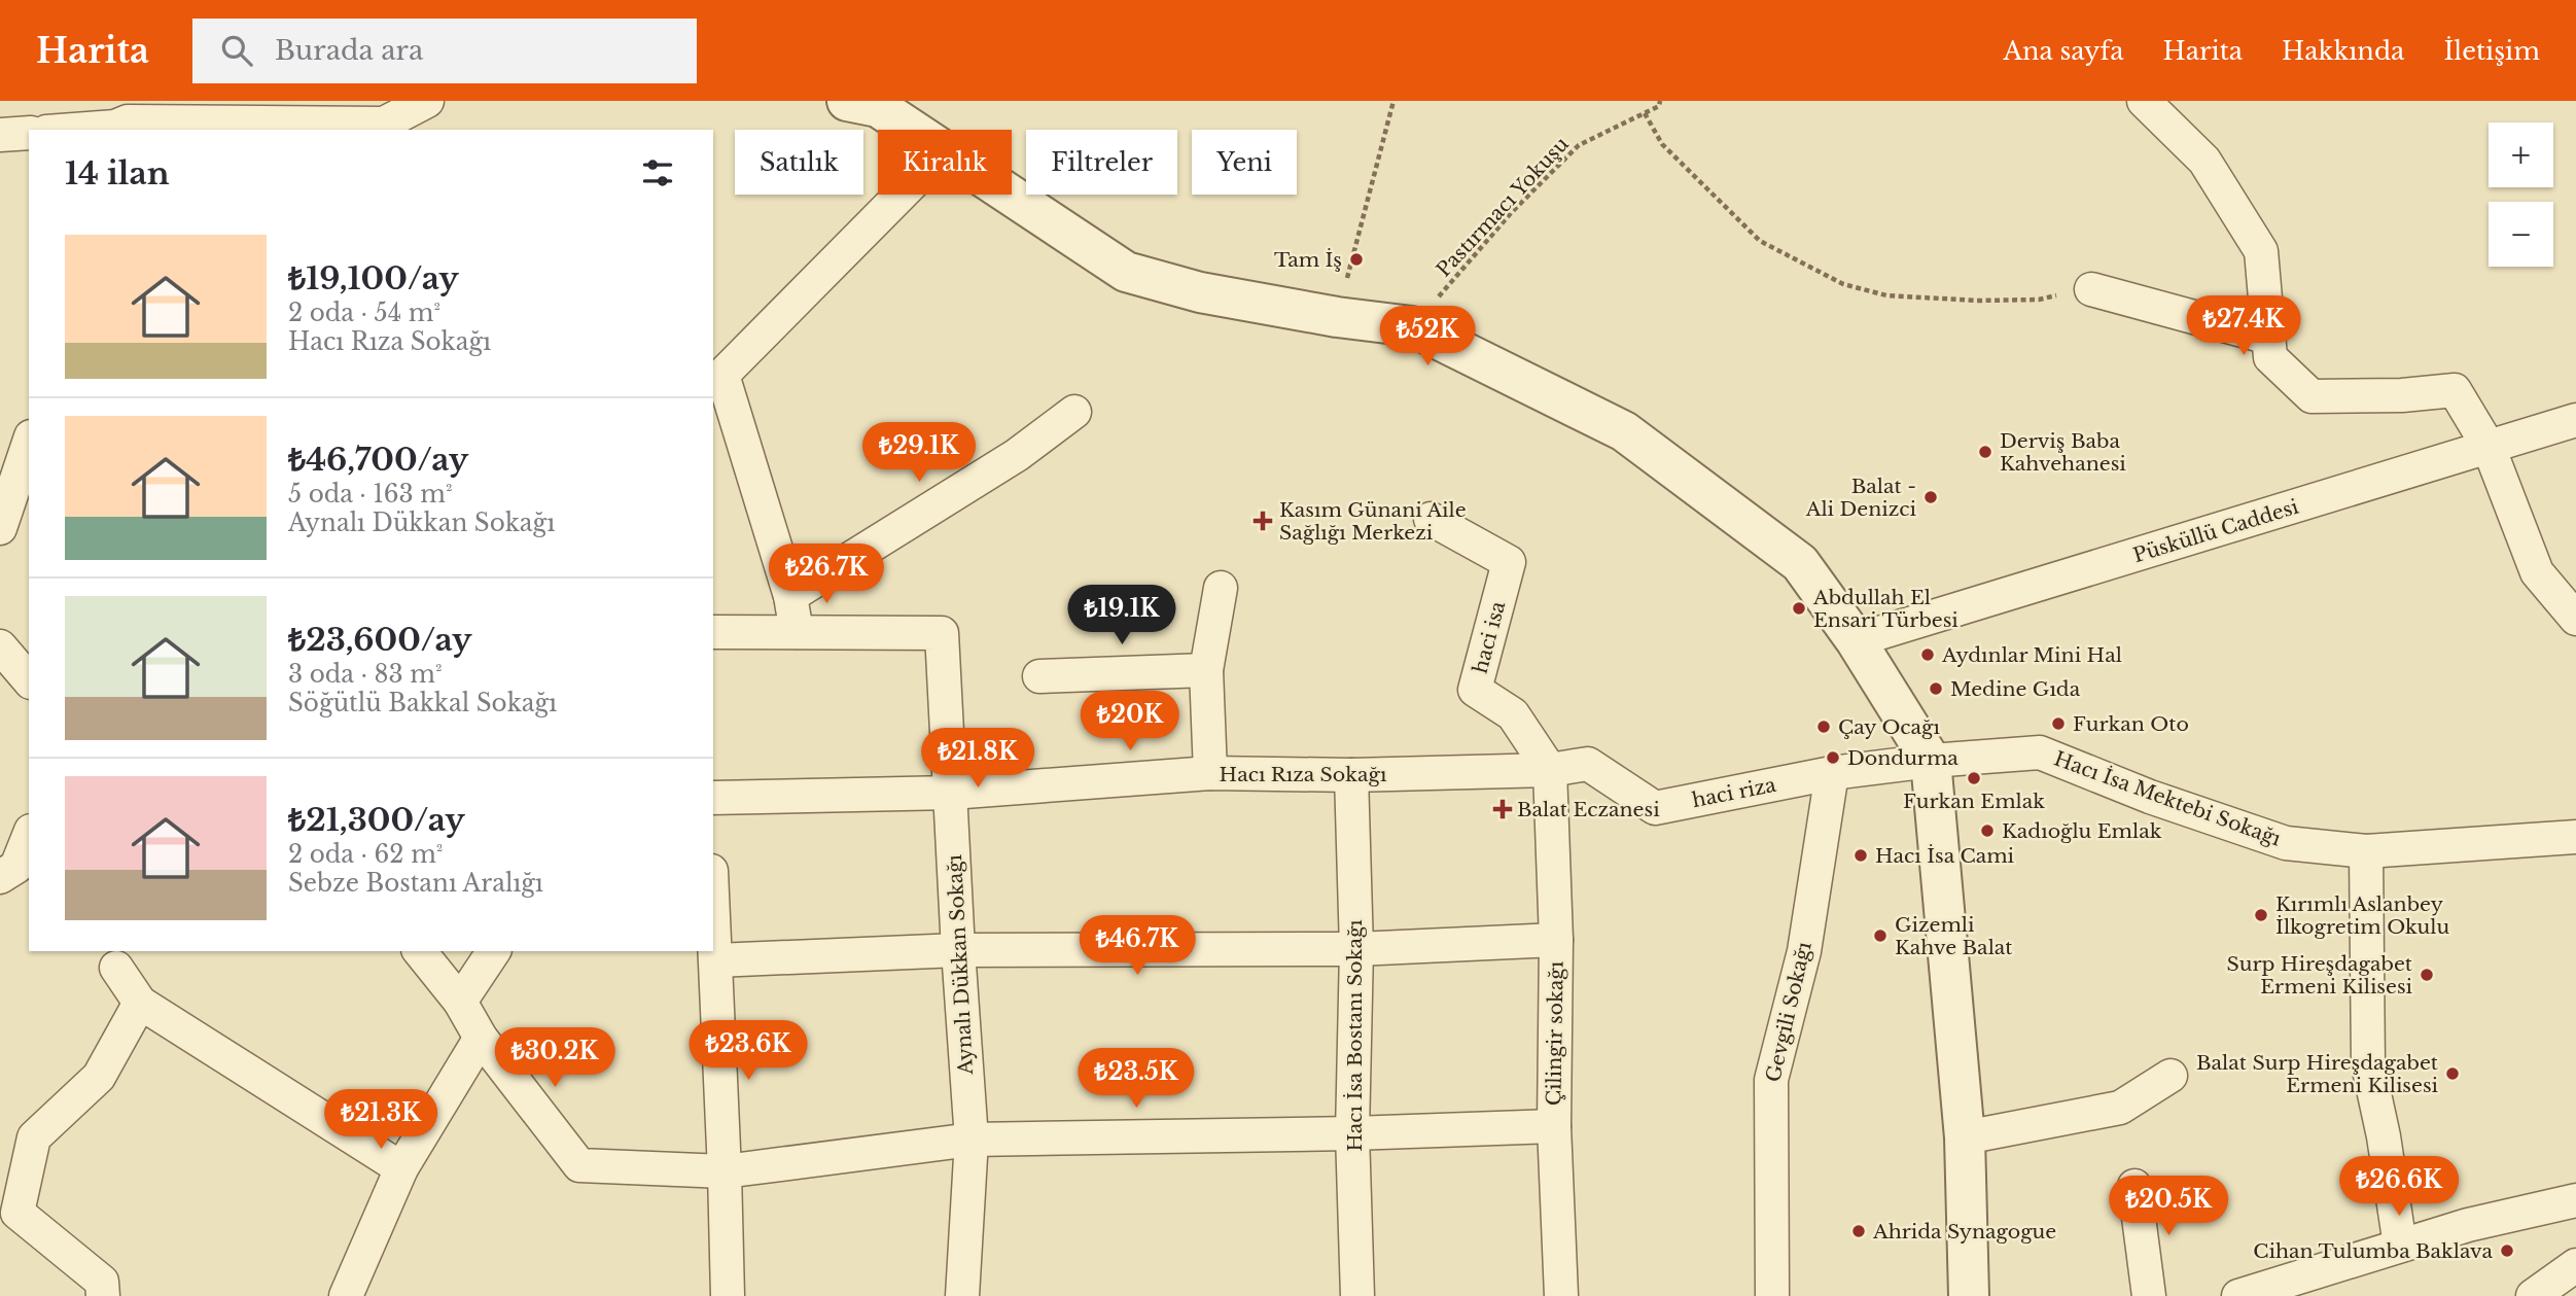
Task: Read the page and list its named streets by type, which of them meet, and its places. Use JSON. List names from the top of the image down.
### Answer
{
  "streets": {
    "street": [
      "Püsküllü Caddesi",
      "haci isa",
      "Hacı Rıza Sokağı",
      "haci riza",
      "Hacı İsa Mektebi Sokağı",
      "Aynalı Dükkan Sokağı",
      "Gevgili Sokağı",
      "Çilingir sokağı",
      "Hacı İsa Bostanı Sokağı"
    ],
    "path": ["Pastırmacı Yokuşu"]
  },
  "crossings": [
    ["haci isa", "Hacı Rıza Sokağı"],
    ["haci isa", "haci riza"],
    ["haci isa", "Çilingir sokağı"],
    ["Hacı Rıza Sokağı", "haci riza"],
    ["Hacı Rıza Sokağı", "Aynalı Dükkan Sokağı"],
    ["Hacı Rıza Sokağı", "Çilingir sokağı"],
    ["Hacı Rıza Sokağı", "Hacı İsa Bostanı Sokağı"],
    ["haci riza", "Hacı İsa Mektebi Sokağı"],
    ["haci riza", "Gevgili Sokağı"],
    ["haci riza", "Çilingir sokağı"]
  ],
  "places": {
    "other": [
      "Tam İş",
      "Derviş Baba Kahvehanesi",
      "Balat - Ali Denizci",
      "Abdullah El Ensari Türbesi",
      "Aydınlar Mini Hal",
      "Medine Gıda",
      "Furkan Oto",
      "Çay Ocağı",
      "Dondurma",
      "Furkan Emlak",
      "Kadıoğlu Emlak",
      "Hacı İsa Cami",
      "Kırımlı Aslanbey İlkogretim Okulu",
      "Gizemli Kahve Balat",
      "Surp Hireşdagabet Ermeni Kilisesi",
      "Balat Surp Hireşdagabet Ermeni Kilisesi",
      "Ahrida Synagogue",
      "Cihan Tulumba Baklava"
    ],
    "health": ["Kasım Günani Aile Sağlığı Merkezi", "Balat Eczanesi"]
  },
  "page": {
    "header": "Harita",
    "search": "Burada ara",
    "nav": [
      "Ana sayfa",
      "Harita",
      "Hakkında",
      "İletişim"
    ],
    "map_buttons": ["+", "−"],
    "chip": [
      "Satılık",
      "Kiralık",
      "Filtreler",
      "Yeni"
    ],
    "heading": "14 ilan",
    "list": [
      {
        "name": "₺19,100/ay",
        "note": "2 oda · 54 m² · Hacı Rıza Sokağı"
      },
      {
        "name": "₺46,700/ay",
        "note": "5 oda · 163 m² · Aynalı Dükkan Sokağı"
      },
      {
        "name": "₺23,600/ay",
        "note": "3 oda · 83 m² · Söğütlü Bakkal Sokağı"
      },
      {
        "name": "₺21,300/ay",
        "note": "2 oda · 62 m² · Sebze Bostanı Aralığı"
      }
    ],
    "price": [
      "₺27.4K",
      "₺52K",
      "₺29.1K",
      "₺26.7K",
      "₺19.1K",
      "₺20K",
      "₺21.8K",
      "₺46.7K",
      "₺23.6K",
      "₺30.2K",
      "₺23.5K",
      "₺21.3K",
      "₺26.6K",
      "₺20.5K"
    ]
  }
}
